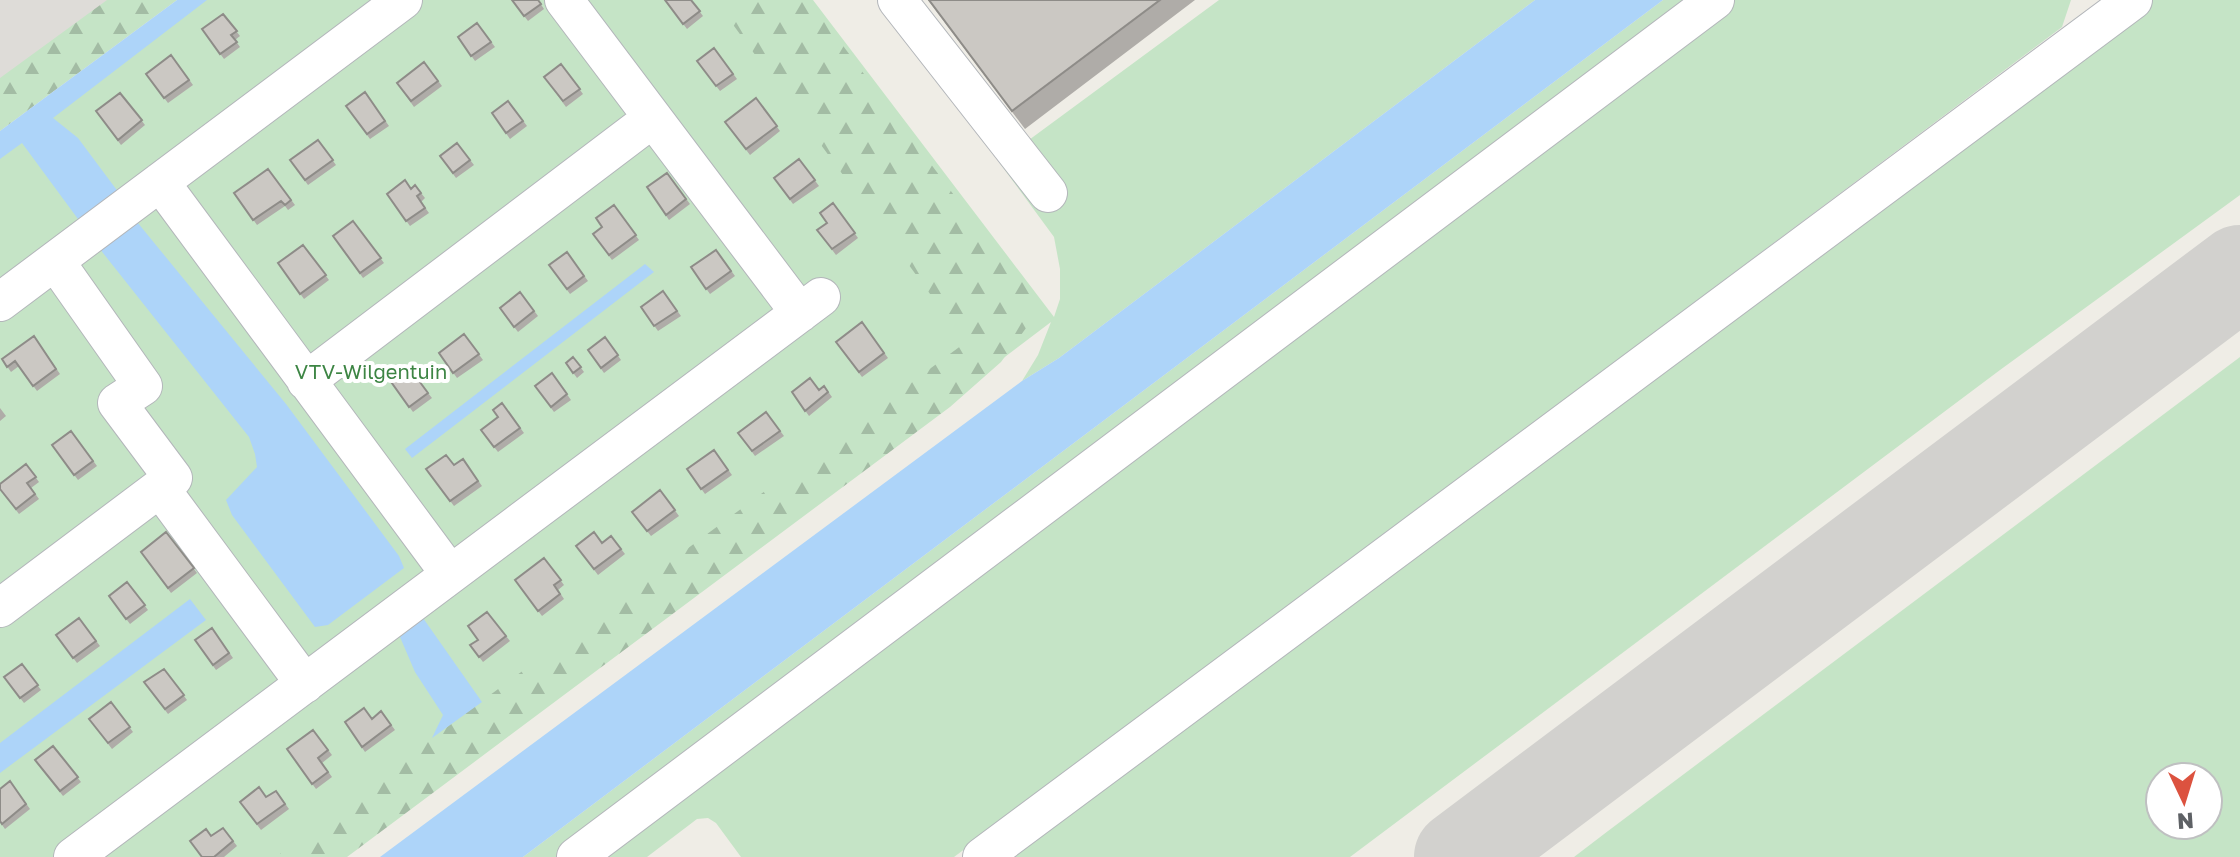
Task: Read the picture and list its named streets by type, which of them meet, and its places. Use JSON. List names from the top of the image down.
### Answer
{
  "parks": ["VTV-Wilgentuin"],
  "north": "bottom"
}
